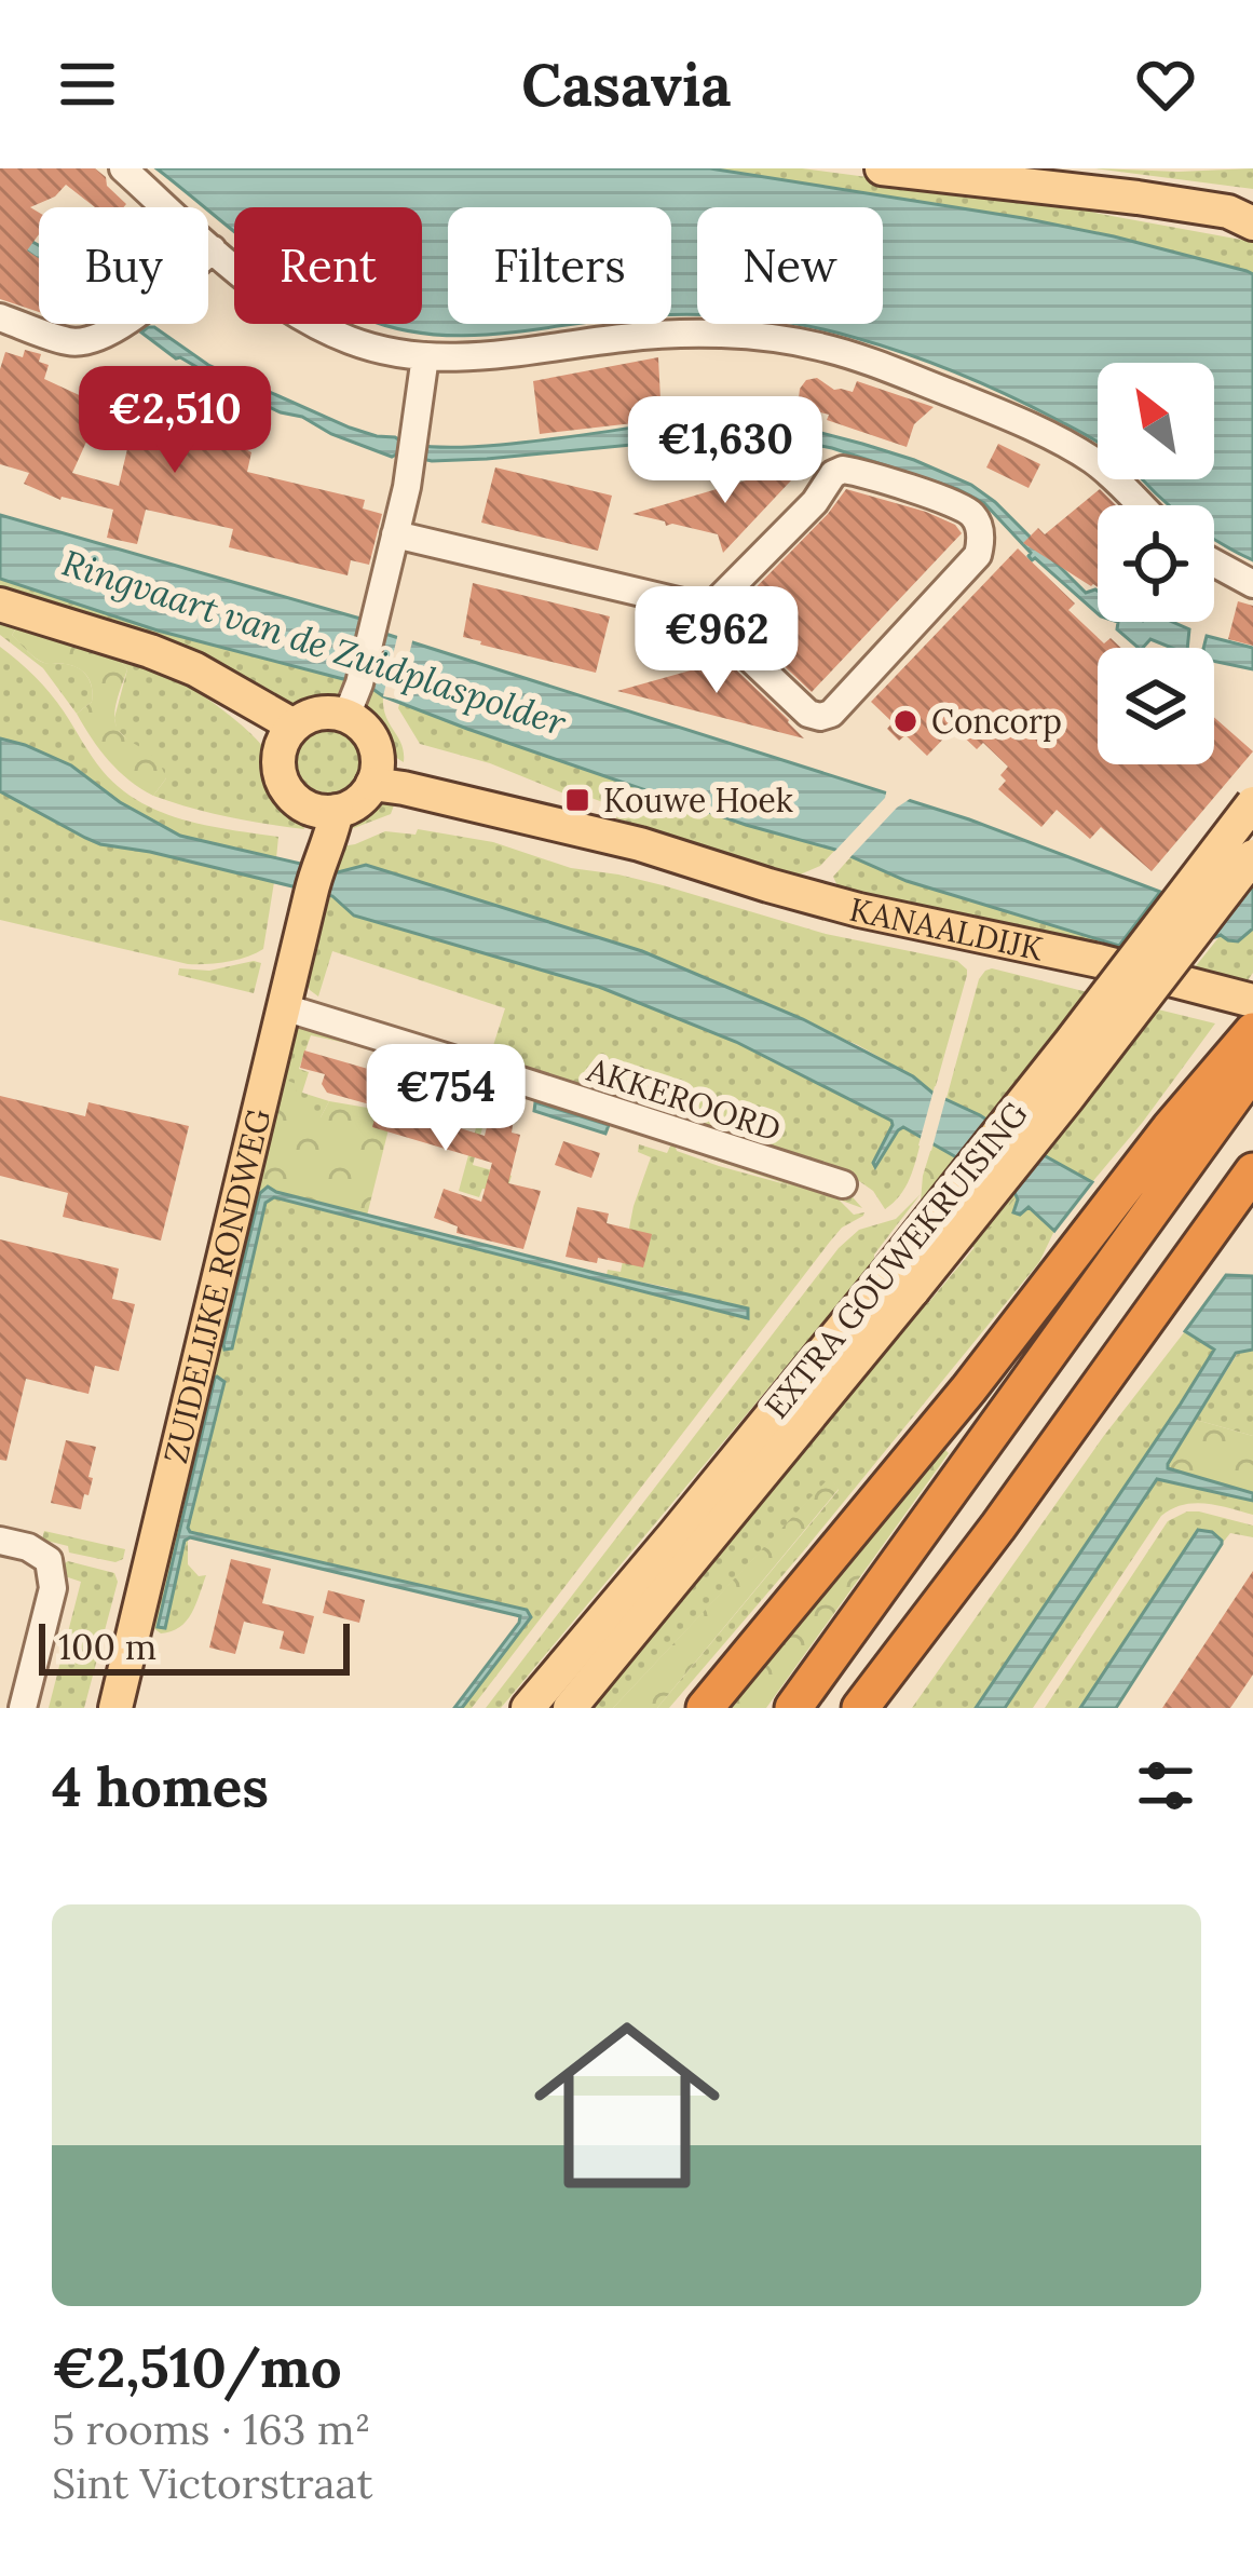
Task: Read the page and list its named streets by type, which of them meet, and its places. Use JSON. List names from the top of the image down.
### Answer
{
  "streets": {
    "main road": ["KANAALDIJK", "EXTRA GOUWEKRUISING", "ZUIDELIJKE RONDWEG"],
    "street": ["AKKEROORD"]
  },
  "crossings": [
    ["KANAALDIJK", "ZUIDELIJKE RONDWEG"],
    ["AKKEROORD", "ZUIDELIJKE RONDWEG"]
  ],
  "water": ["Ringvaart van de Zuidplaspolder"],
  "places": {
    "other": ["Concorp"],
    "transit": ["Kouwe Hoek"]
  },
  "scale_bar": "100 m",
  "north": "top left",
  "page": {
    "header": "Casavia",
    "chip": [
      "Buy",
      "Rent",
      "Filters",
      "New"
    ],
    "price": [
      "€2,510",
      "€1,630",
      "€962",
      "€754"
    ],
    "scale": "100 m",
    "heading": "4 homes",
    "list": [
      {
        "name": "€2,510/mo",
        "note": "5 rooms · 163 m² · Sint Victorstraat"
      }
    ]
  }
}
